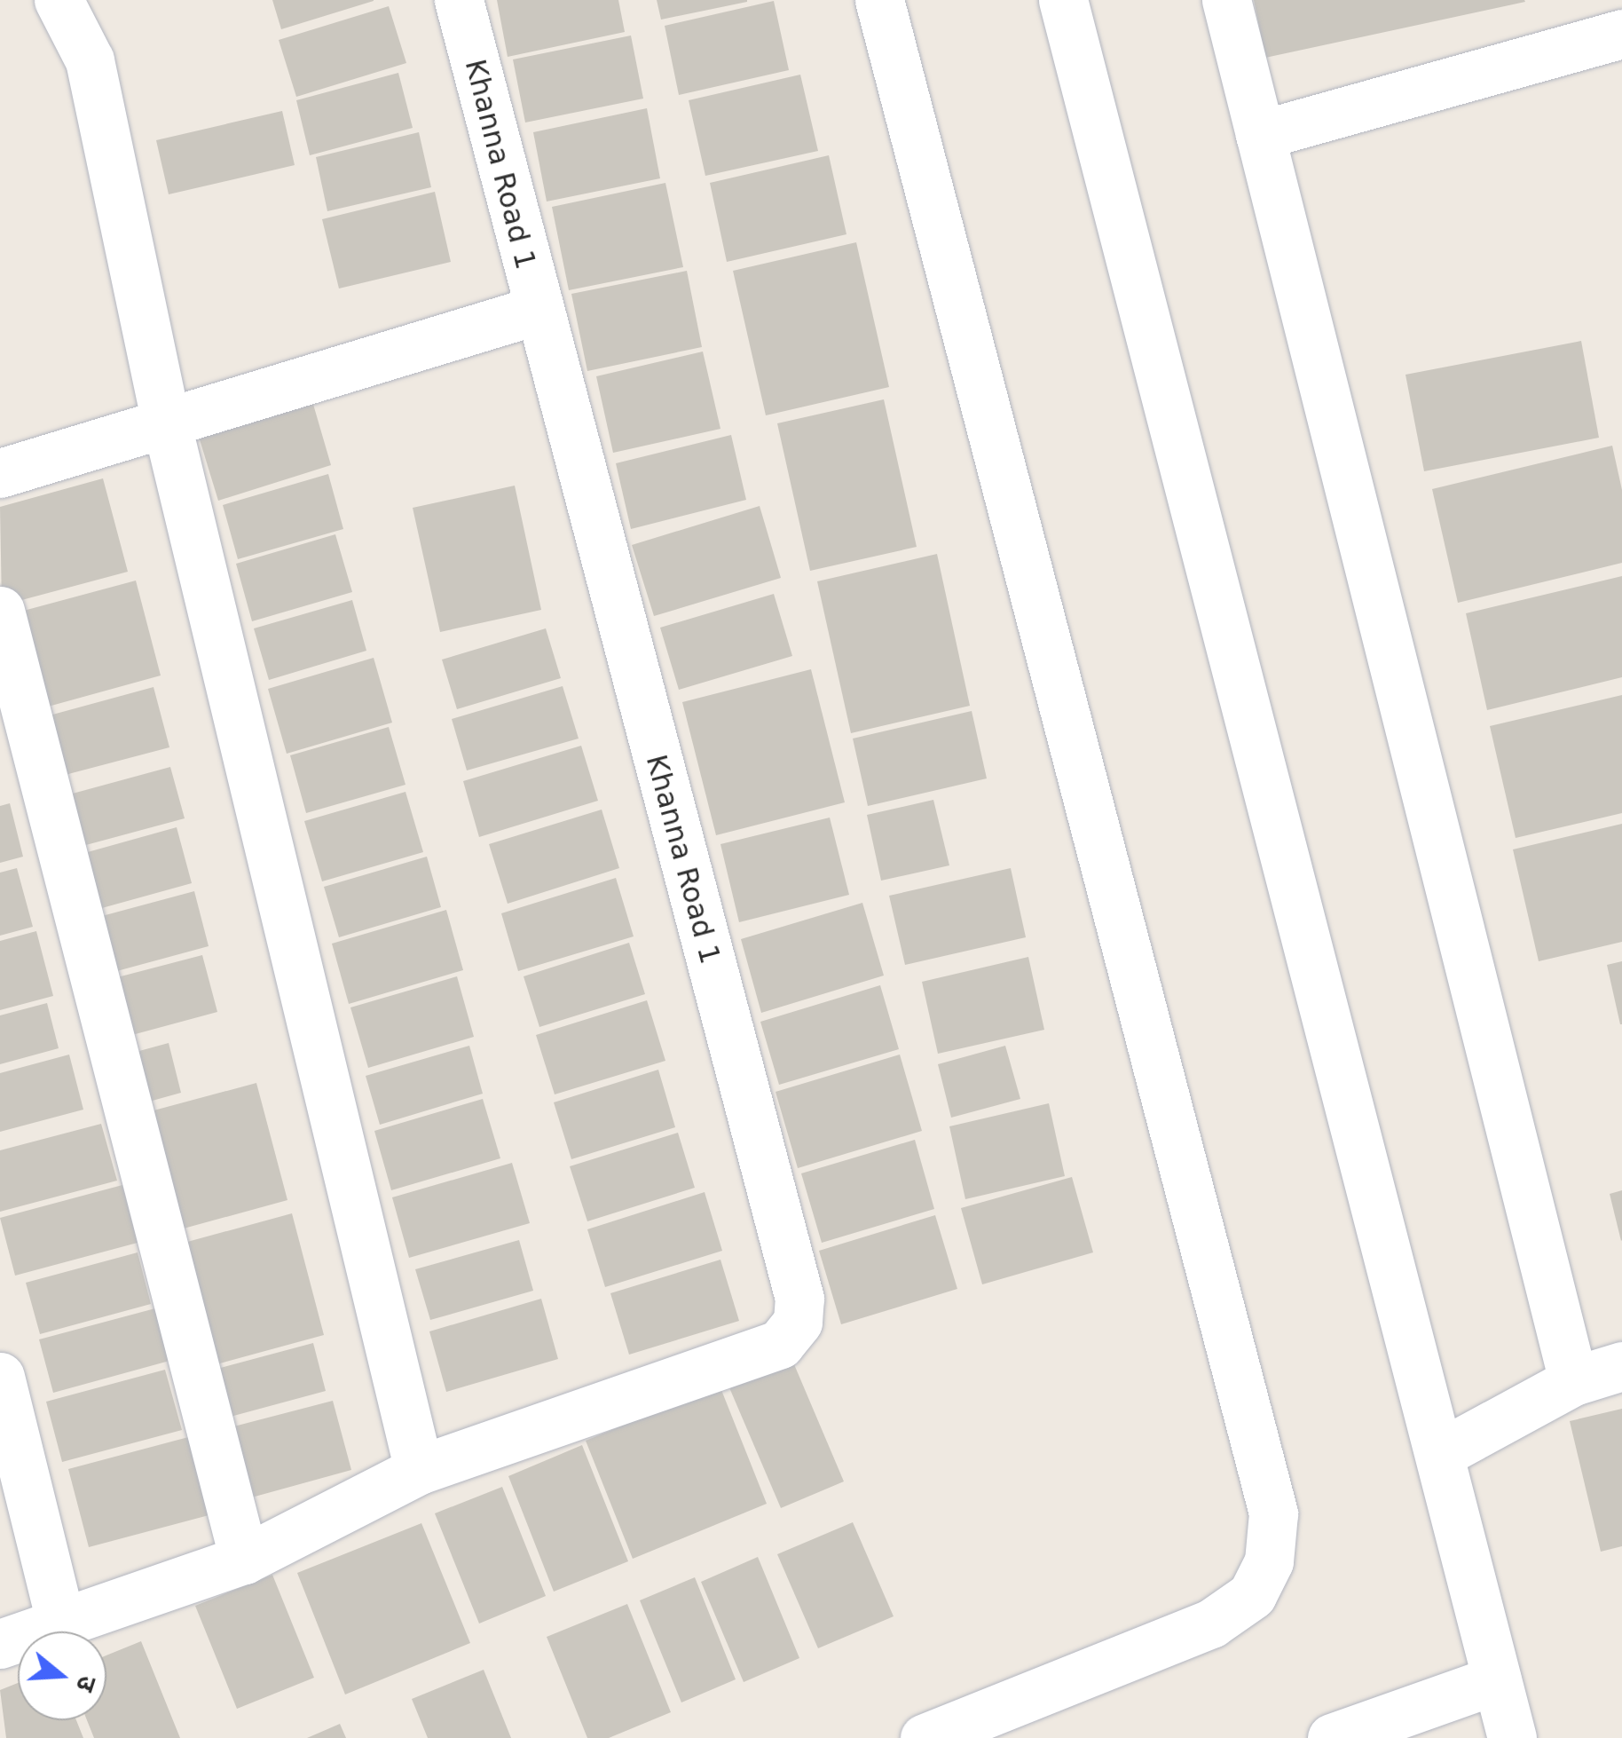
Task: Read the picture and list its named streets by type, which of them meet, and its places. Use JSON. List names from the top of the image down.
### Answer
{
  "streets": {
    "street": ["Khanna Road 1"]
  },
  "north": "right"
}
